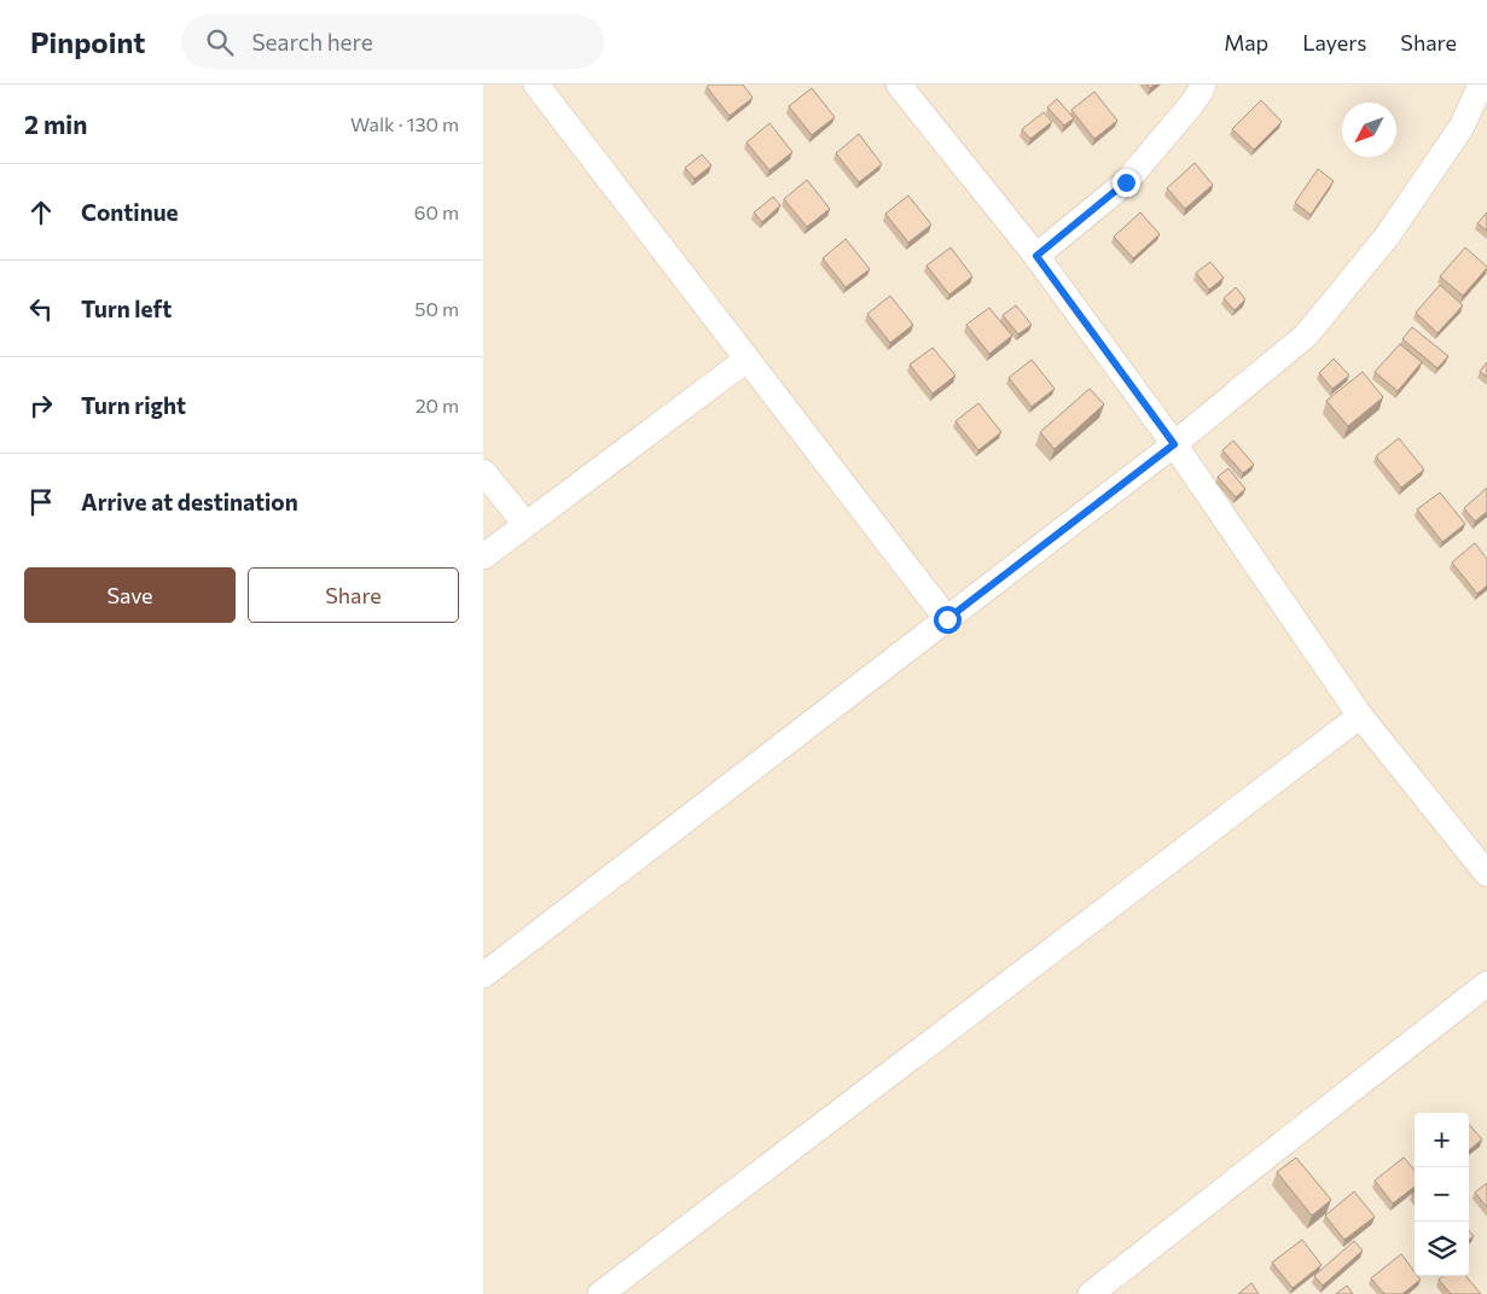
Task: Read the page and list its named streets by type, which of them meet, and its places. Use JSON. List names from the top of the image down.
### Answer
{
  "north": "bottom left",
  "page": {
    "header": "Pinpoint",
    "search": "Search here",
    "nav": ["Map", "Layers", "Share"],
    "heading": ["2 min", "Walk · 130 m"],
    "list": [
      ["Continue", "60 m"],
      ["Turn left", "50 m"],
      ["Turn right", "20 m"],
      "Arrive at destination"
    ],
    "buttons": ["Save", "Share"],
    "map_buttons": ["+", "−"]
  }
}
